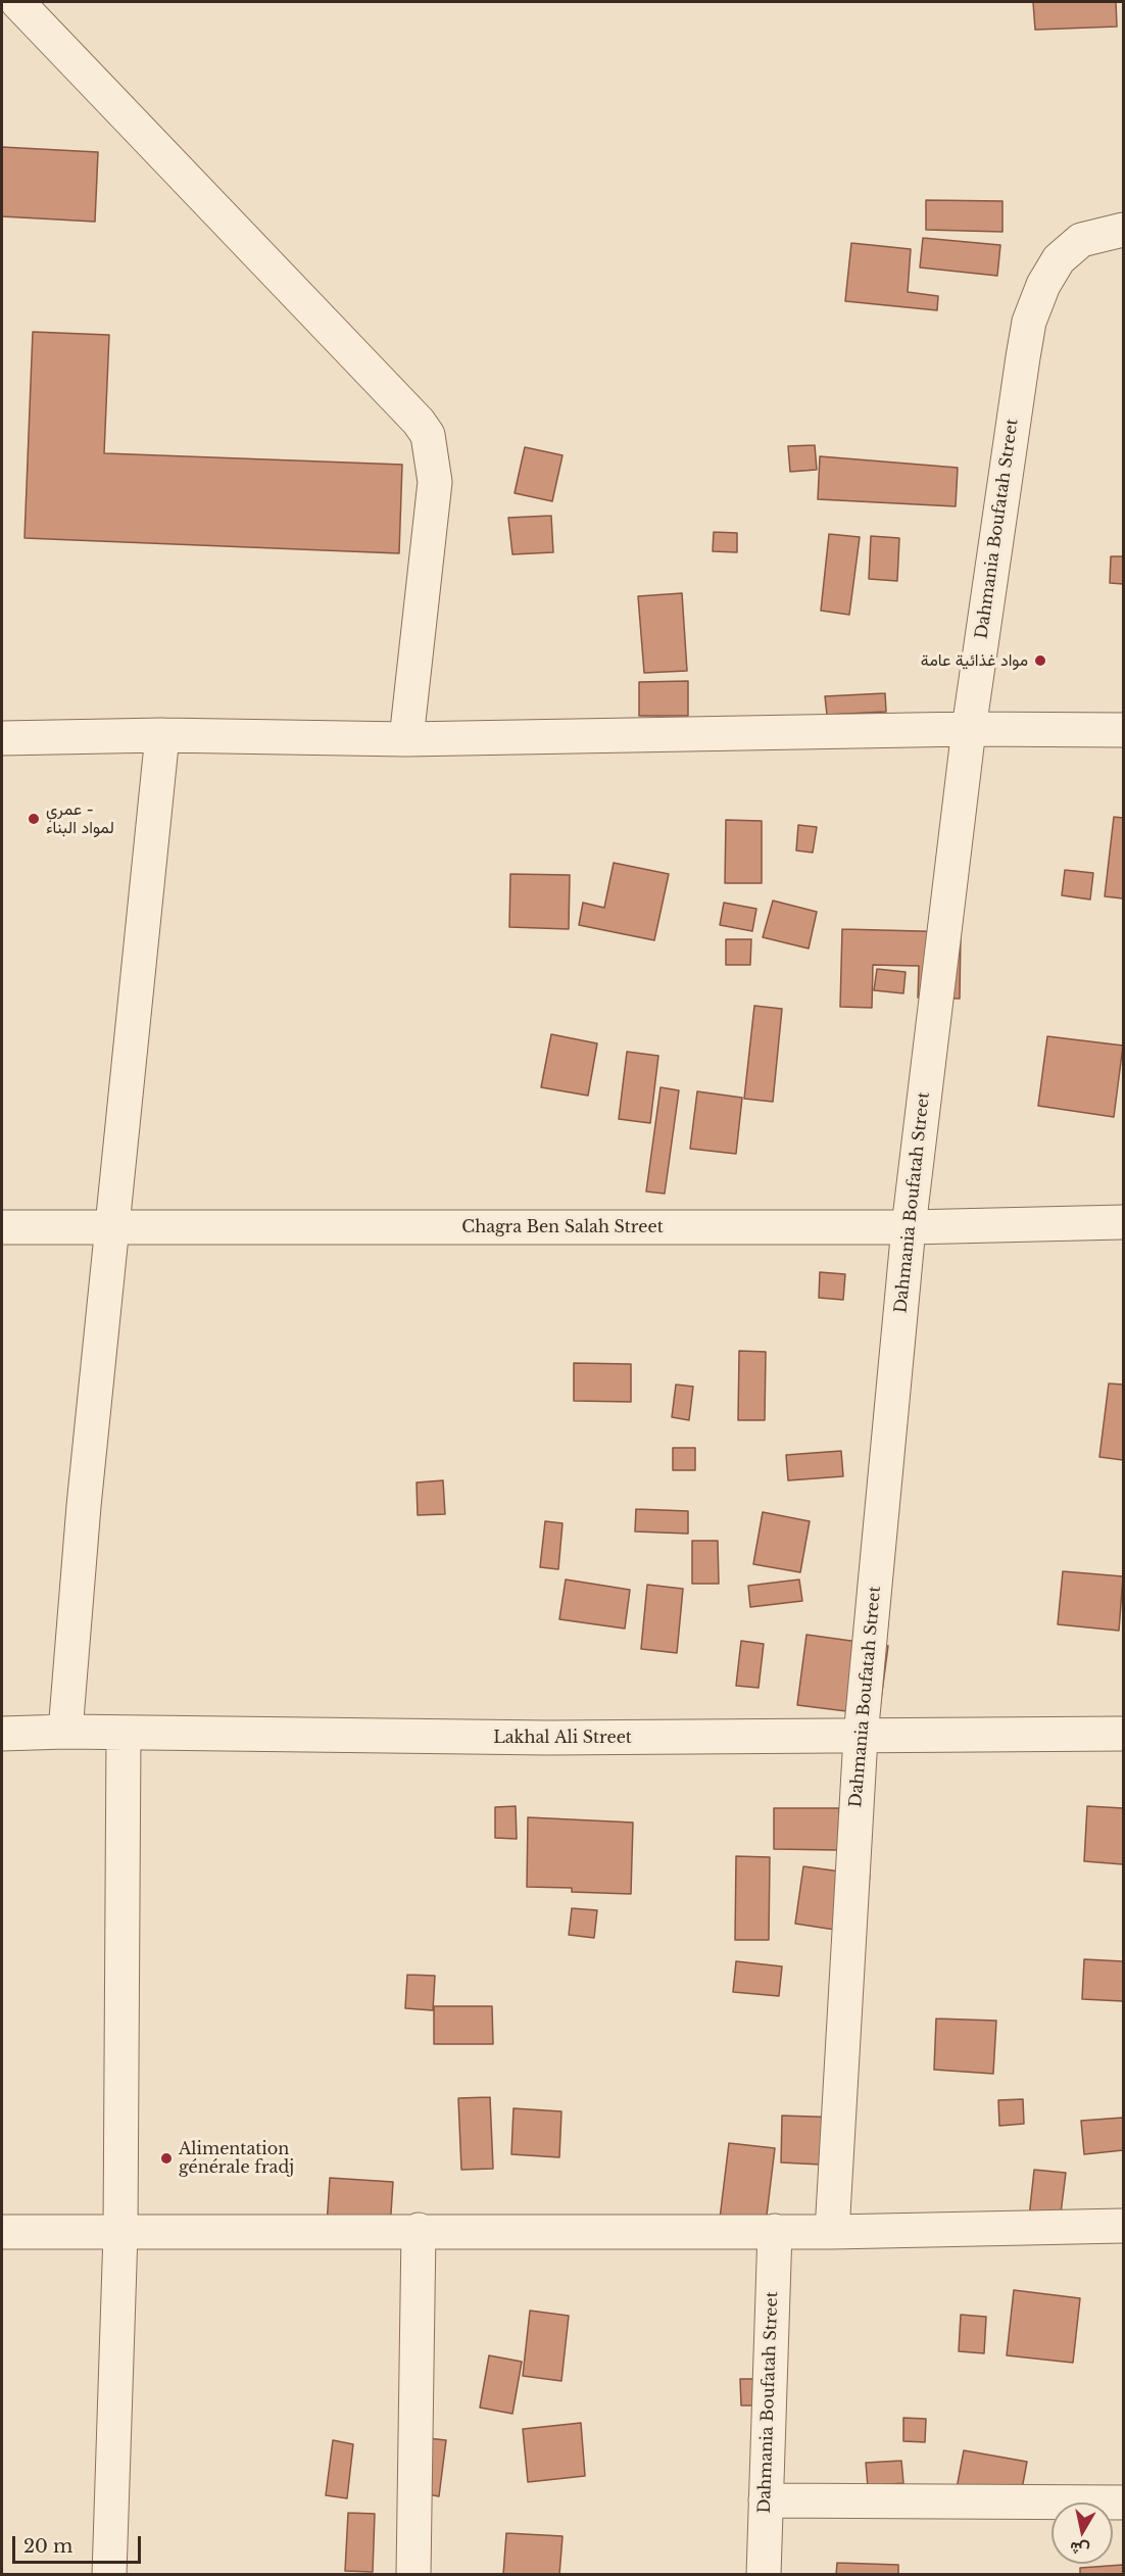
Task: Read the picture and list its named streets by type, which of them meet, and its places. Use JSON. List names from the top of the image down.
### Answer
{
  "streets": {
    "street": ["Dahmania Boufatah Street", "Chagra Ben Salah Street", "Lakhal Ali Street"]
  },
  "crossings": [
    ["Dahmania Boufatah Street", "Chagra Ben Salah Street"],
    ["Dahmania Boufatah Street", "Lakhal Ali Street"]
  ],
  "places": ["مواد غذائية عامة", "عمري - لمواد البناء", "Alimentation générale fradj"],
  "scale_bar": "20 m",
  "north": "bottom"
}
